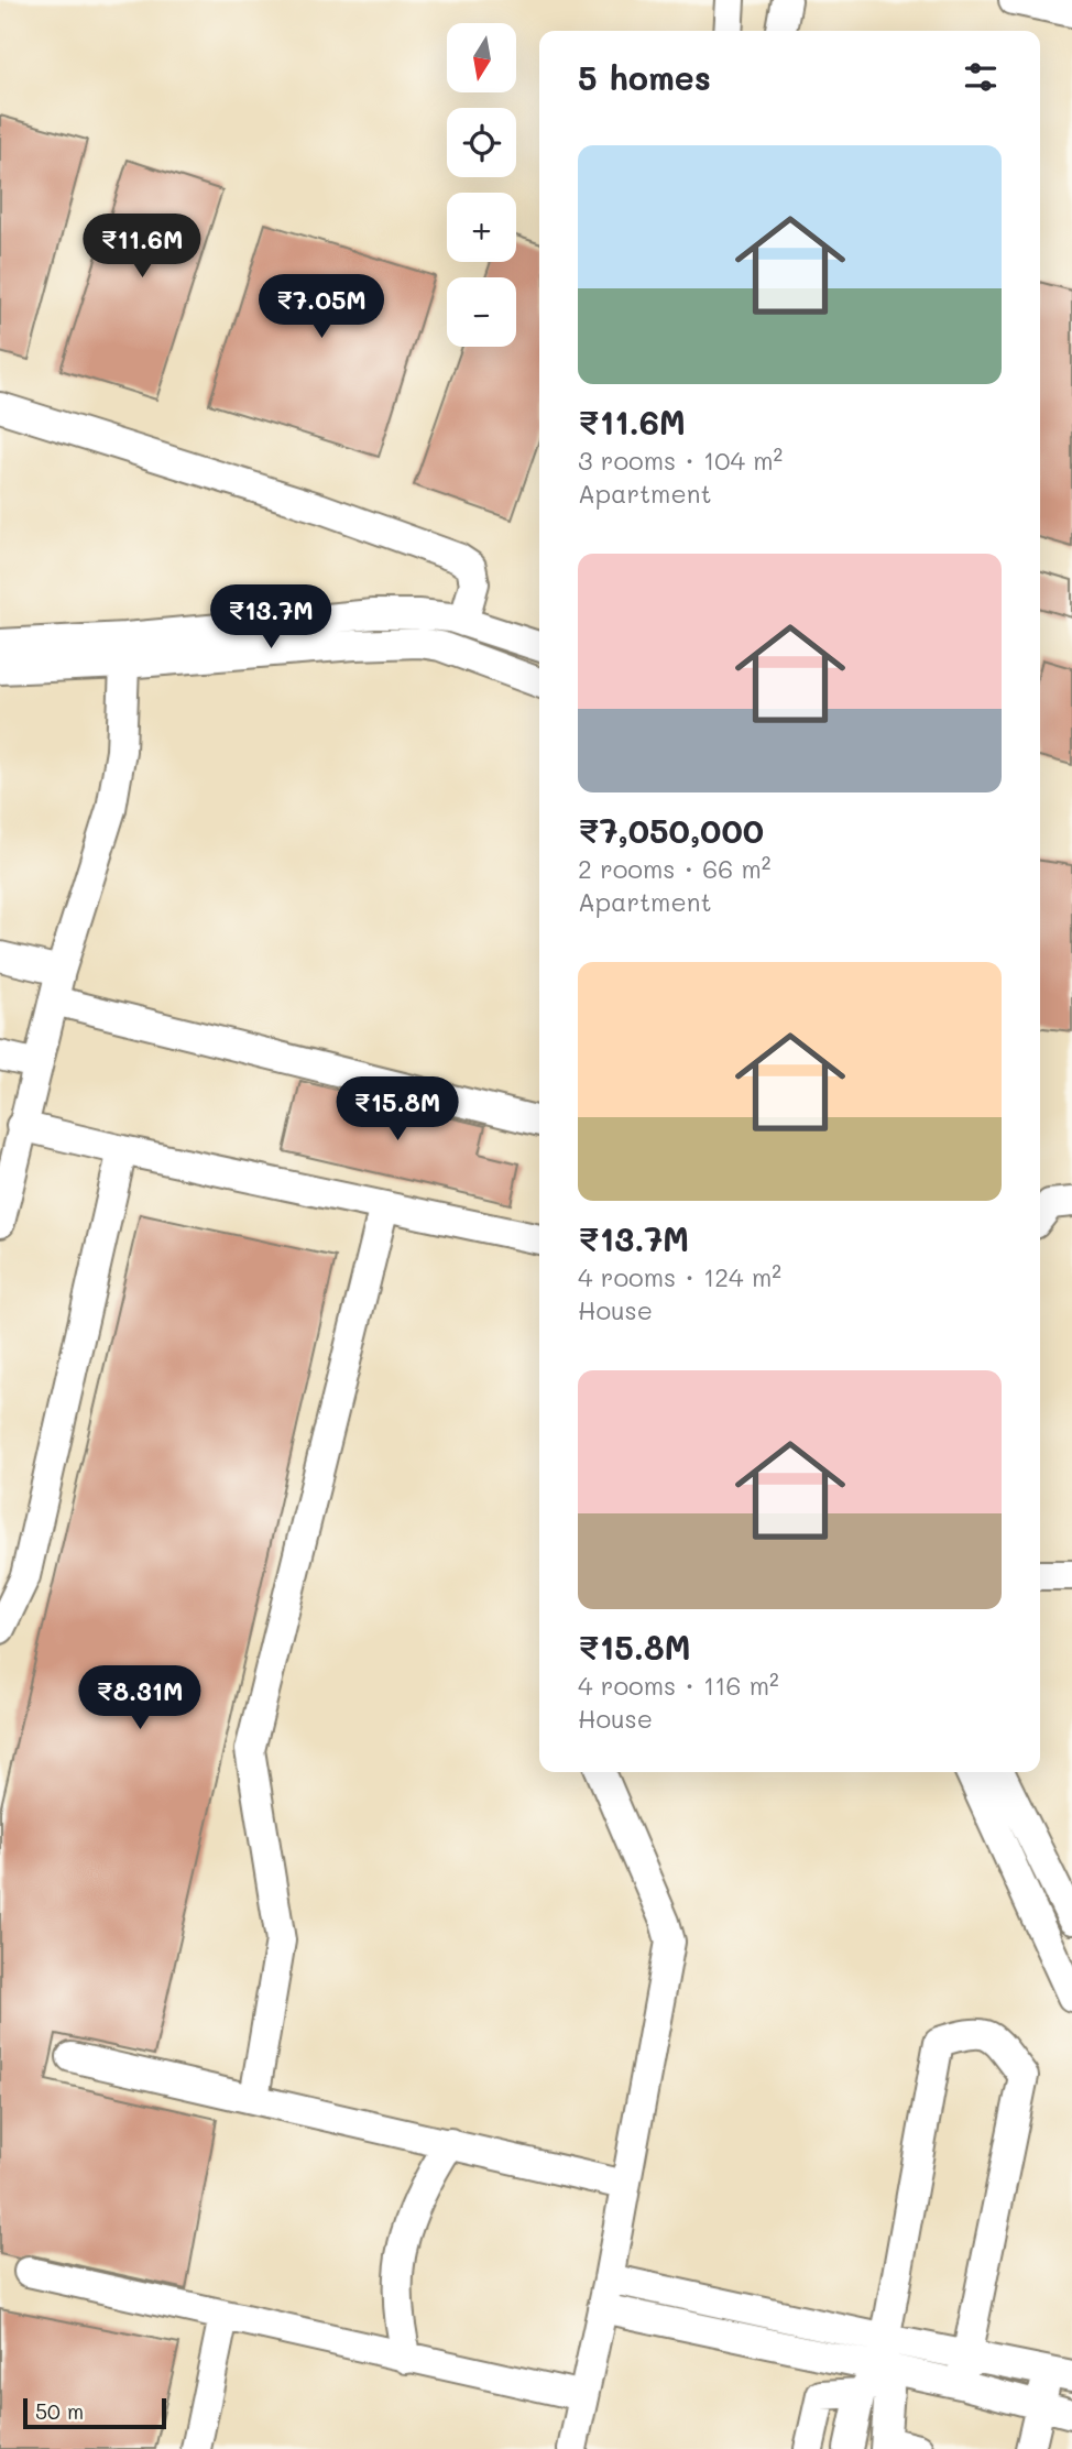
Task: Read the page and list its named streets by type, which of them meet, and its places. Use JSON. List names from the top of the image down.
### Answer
{
  "scale_bar": "50 m",
  "north": "bottom",
  "page": {
    "map_buttons": ["+", "−"],
    "heading": "5 homes",
    "list": [
      {
        "name": "₹11.6M",
        "note": "3 rooms · 104 m² · Apartment"
      },
      {
        "name": "₹7,050,000",
        "note": "2 rooms · 66 m² · Apartment"
      },
      {
        "name": "₹13.7M",
        "note": "4 rooms · 124 m² · House"
      },
      {
        "name": "₹15.8M",
        "note": "4 rooms · 116 m² · House"
      }
    ],
    "price": [
      "₹11.6M",
      "₹7.05M",
      "₹13.7M",
      "₹15.8M",
      "₹8.31M"
    ],
    "scale": "50 m"
  }
}
